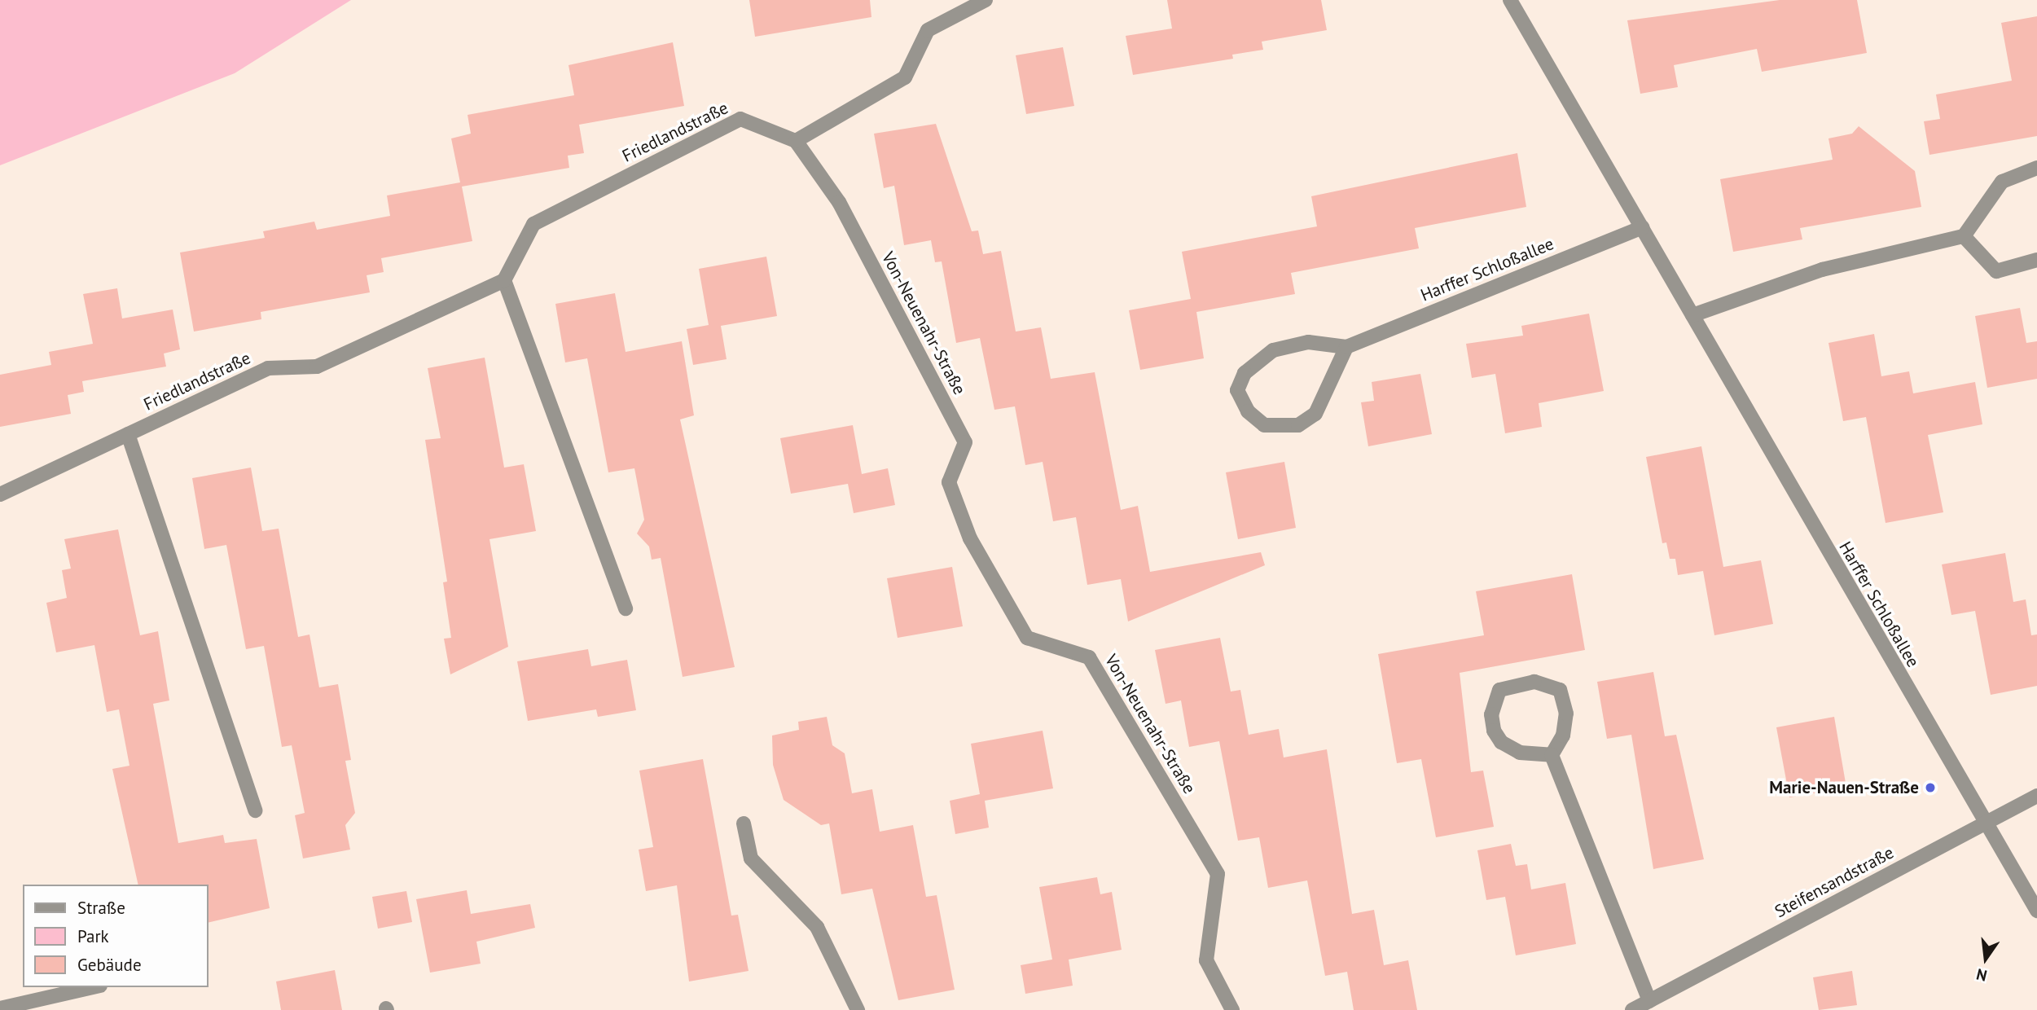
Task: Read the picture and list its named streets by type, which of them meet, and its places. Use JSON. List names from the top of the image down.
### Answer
{
  "streets": {
    "street": [
      "Friedlandstraße",
      "Harffer Schloßallee",
      "Von-Neuenahr-Straße",
      "Steifensandstraße"
    ]
  },
  "crossings": [
    ["Friedlandstraße", "Von-Neuenahr-Straße"],
    ["Harffer Schloßallee", "Steifensandstraße"]
  ],
  "places": ["Marie-Nauen-Straße"],
  "legend": ["Straße", "Park", "Gebäude"],
  "north": "bottom"
}
